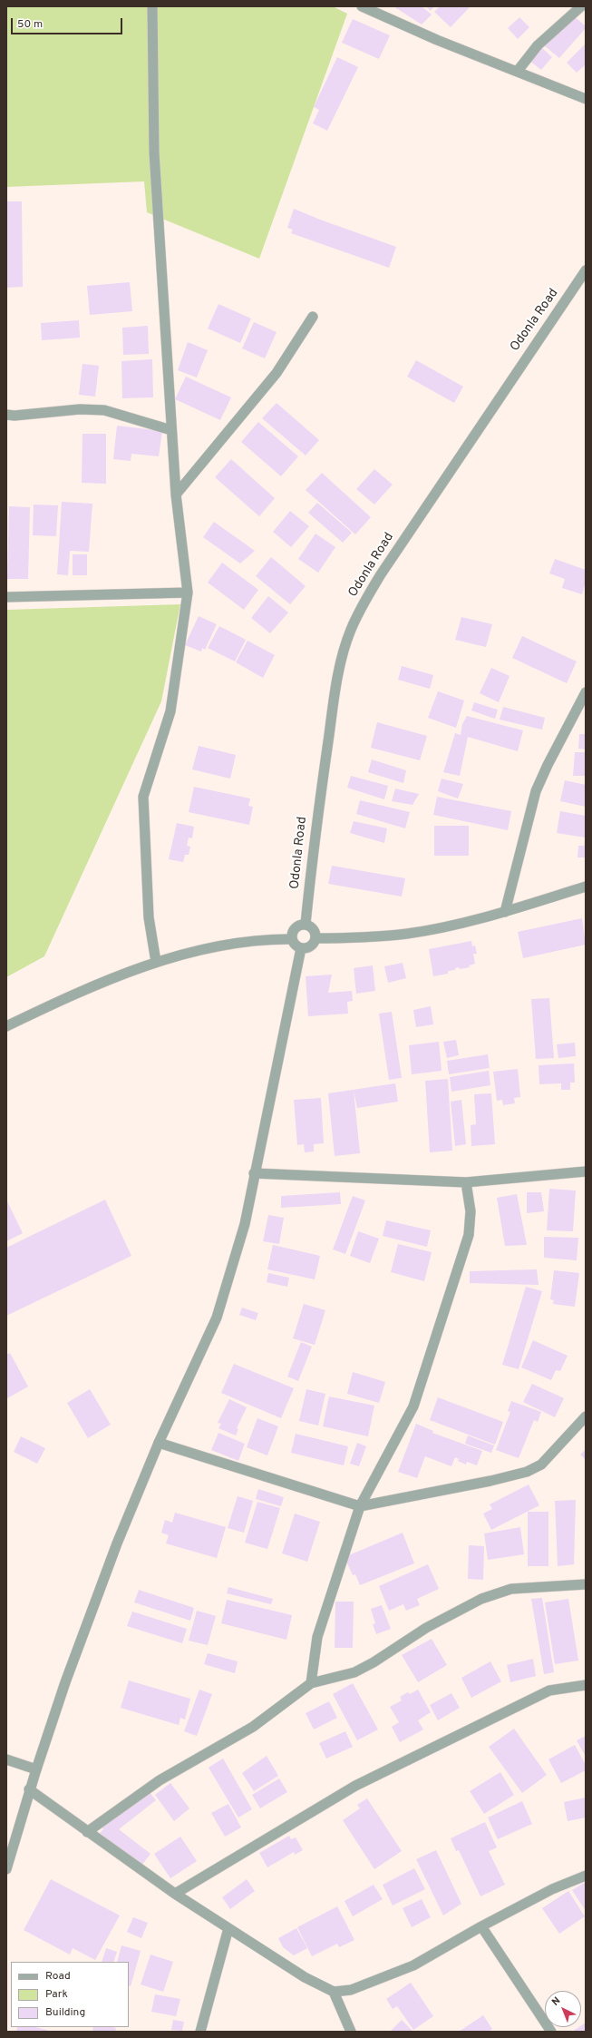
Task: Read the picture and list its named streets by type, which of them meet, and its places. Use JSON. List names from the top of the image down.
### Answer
{
  "streets": {
    "street": ["Odonla Road"]
  },
  "legend": ["Road", "Park", "Building"],
  "scale_bar": "50 m",
  "north": "top left"
}
